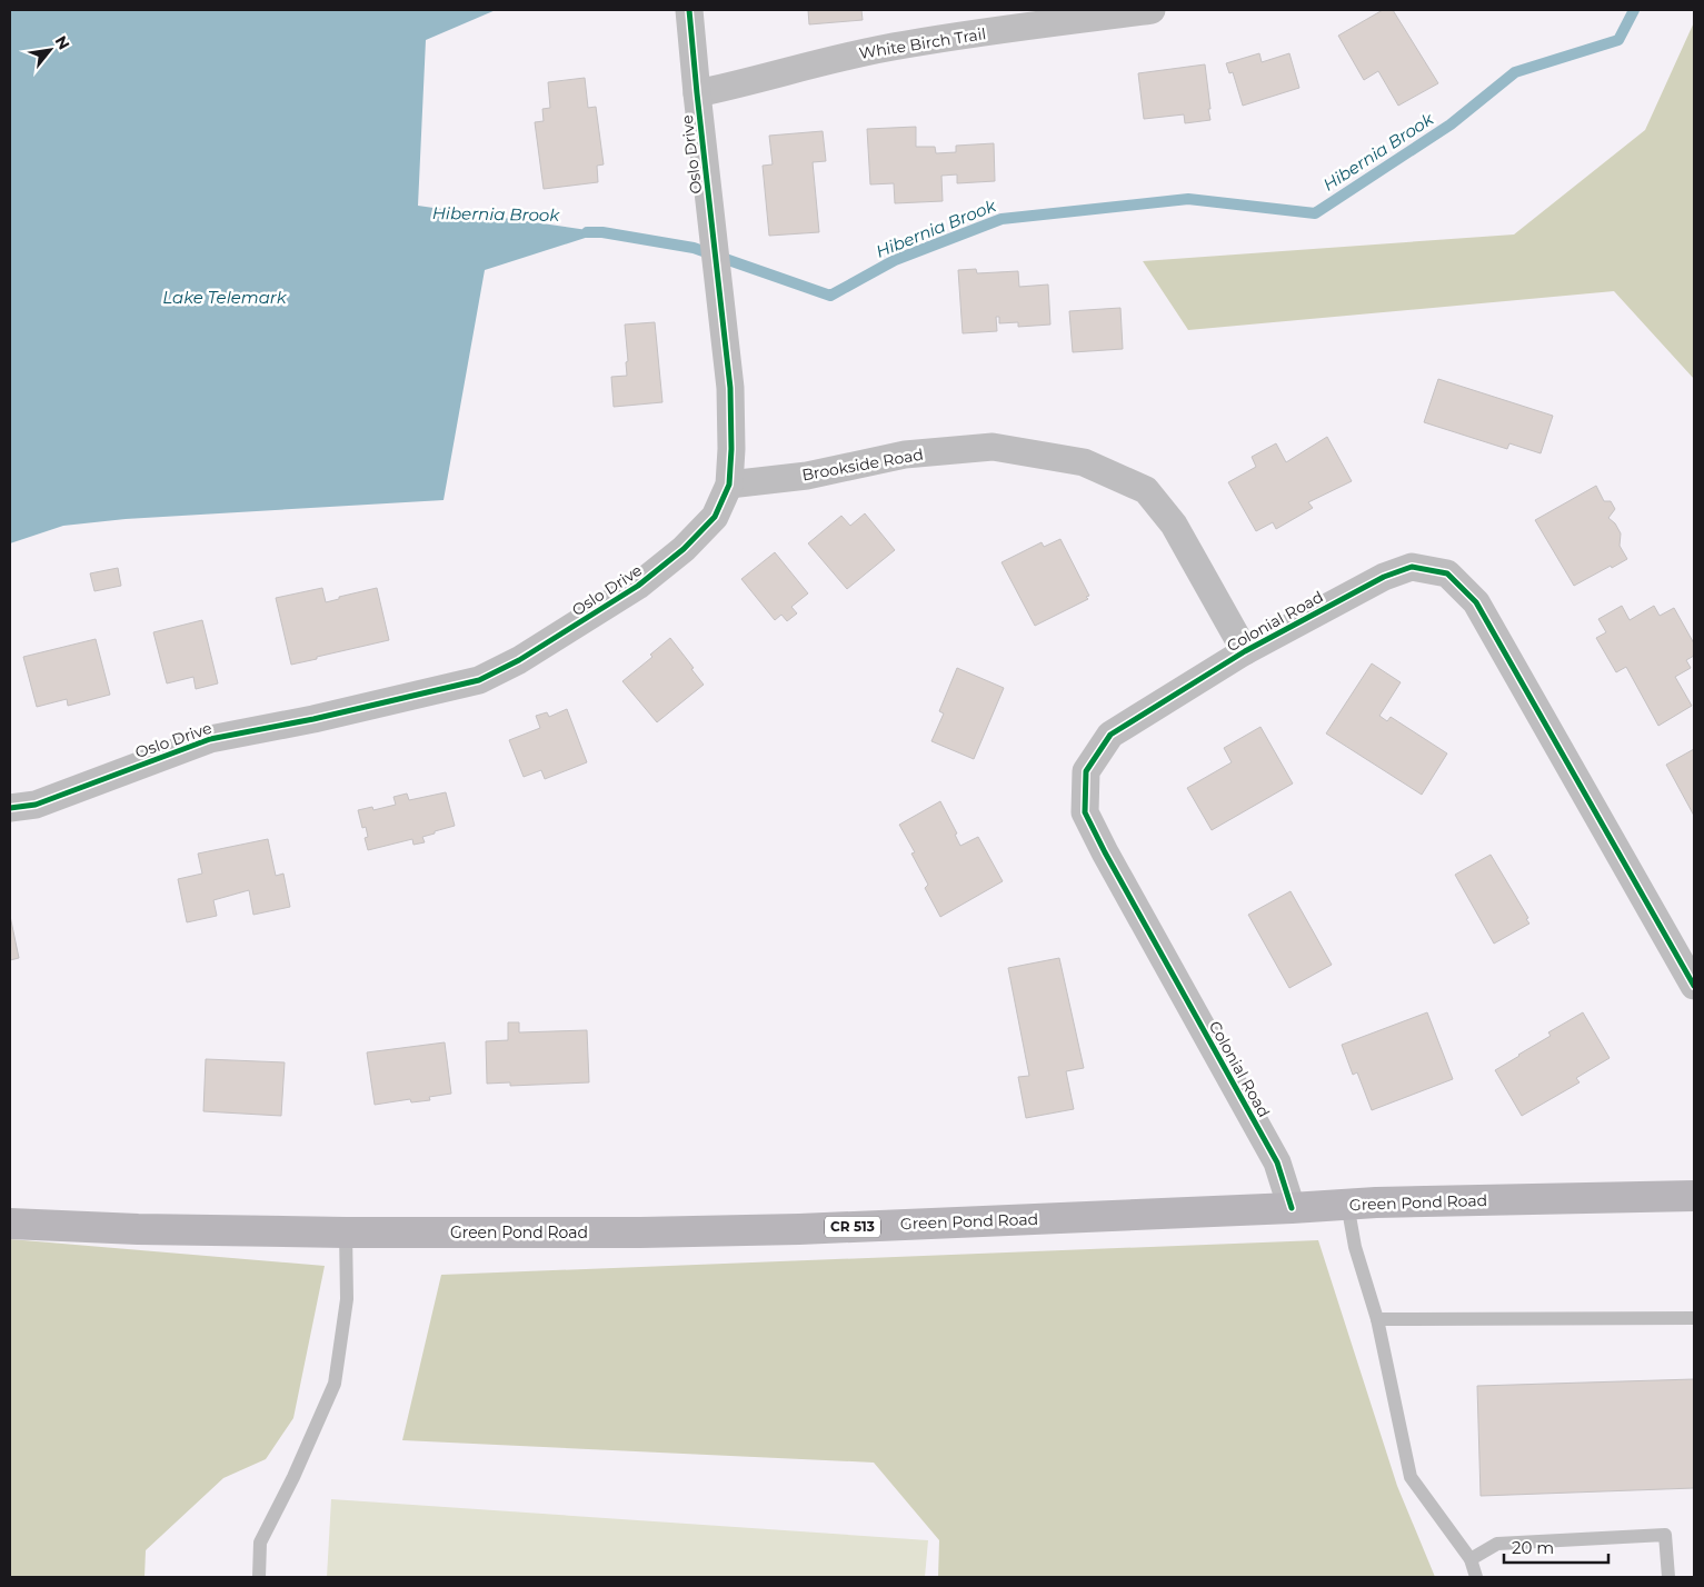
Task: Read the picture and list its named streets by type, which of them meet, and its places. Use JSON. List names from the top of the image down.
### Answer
{
  "streets": {
    "main road": ["Green Pond Road", "CR 513"],
    "street": [
      "White Birch Trail",
      "Oslo Drive",
      "Brookside Road",
      "Colonial Road"
    ]
  },
  "crossings": [
    ["White Birch Trail", "Oslo Drive"],
    ["Oslo Drive", "Brookside Road"],
    ["Brookside Road", "Colonial Road"],
    ["Colonial Road", "Green Pond Road"]
  ],
  "water": ["Hibernia Brook", "Lake Telemark"],
  "scale_bar": "20 m",
  "north": "top right"
}
